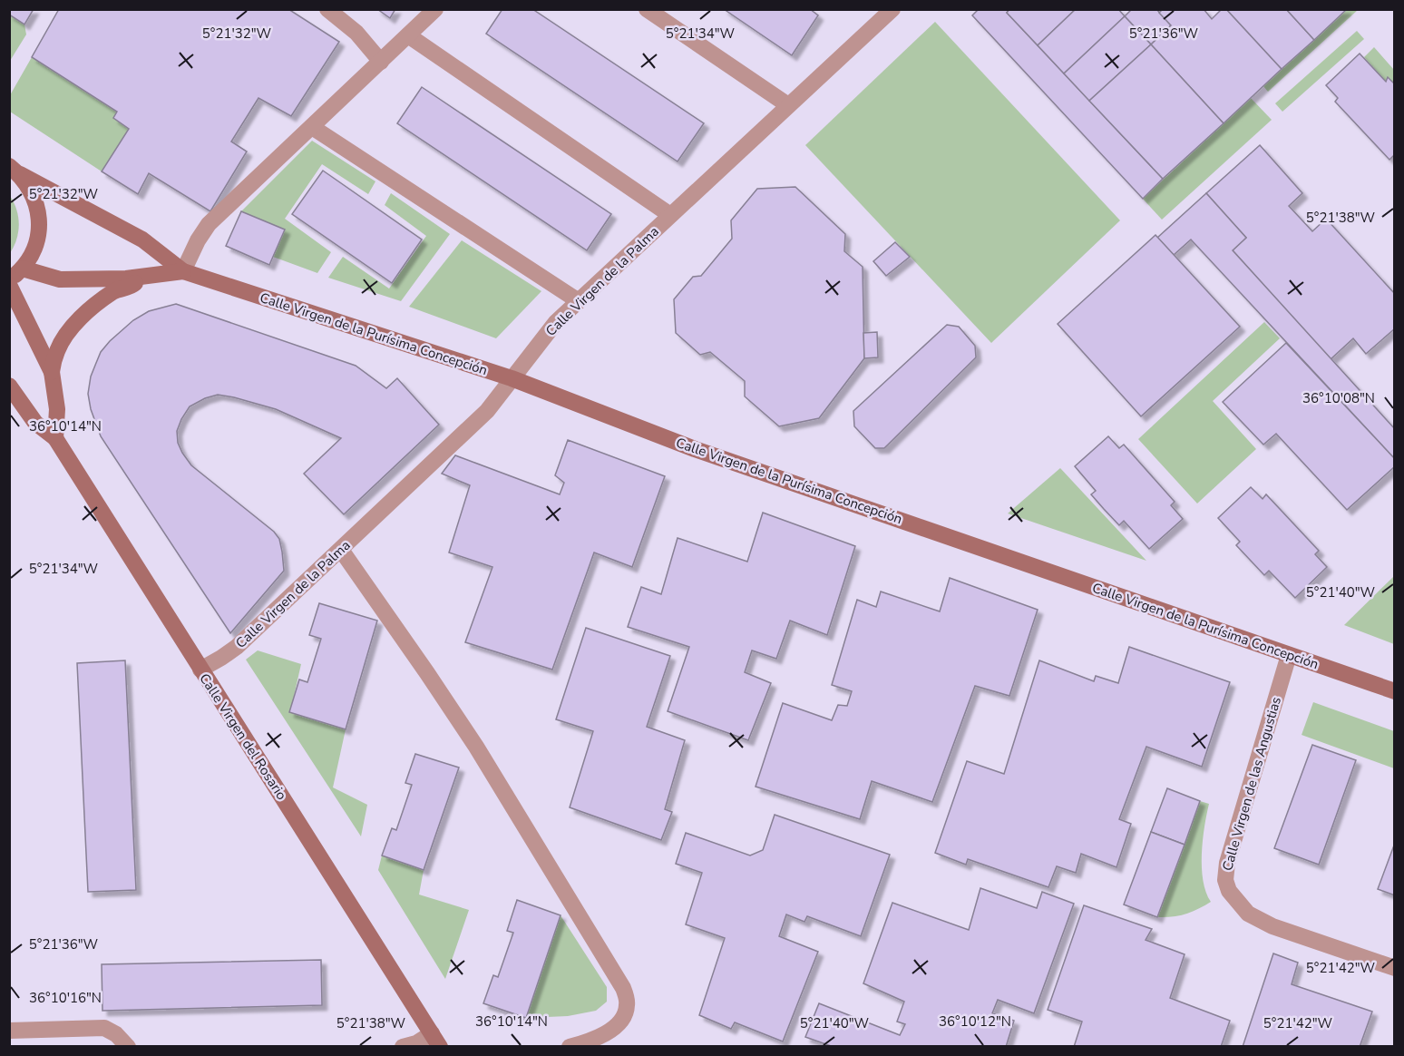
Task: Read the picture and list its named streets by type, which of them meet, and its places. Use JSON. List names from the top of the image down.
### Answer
{
  "streets": {
    "street": [
      "Calle Virgen de la Palma",
      "Calle Virgen de la Purísima Concepción",
      "Calle Virgen del Rosario",
      "Calle Virgen de las Angustias"
    ]
  },
  "crossings": [
    ["Calle Virgen de la Palma", "Calle Virgen de la Purísima Concepción"],
    ["Calle Virgen de la Palma", "Calle Virgen del Rosario"],
    ["Calle Virgen de la Purísima Concepción", "Calle Virgen de las Angustias"]
  ],
  "coordinates": [
    "5°21'32\"W",
    "5°21'34\"W",
    "5°21'36\"W",
    "5°21'38\"W",
    "36°10'08\"N",
    "36°10'14\"N",
    "5°21'40\"W",
    "5°21'42\"W",
    "36°10'16\"N",
    "36°10'12\"N"
  ]
}
